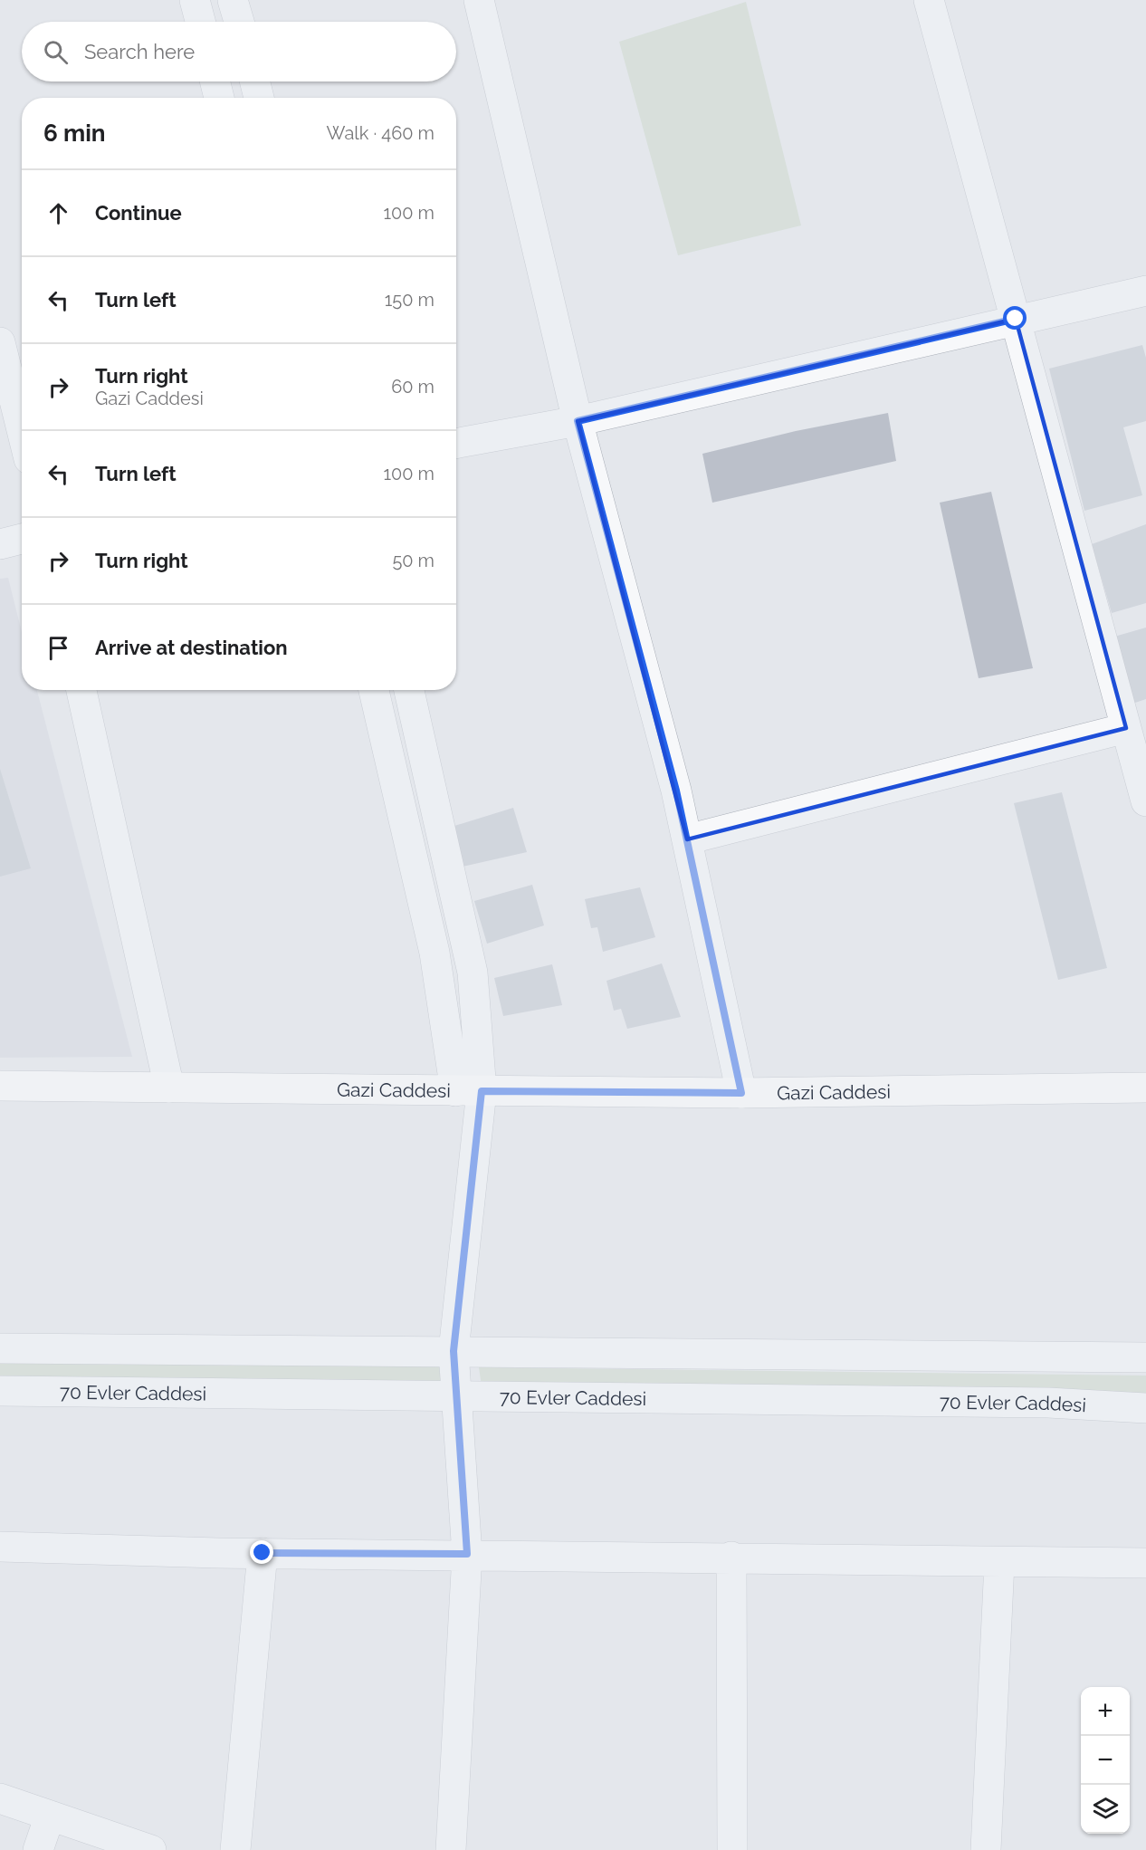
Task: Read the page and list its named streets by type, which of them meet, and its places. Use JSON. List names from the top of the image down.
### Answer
{
  "streets": {
    "main road": ["Gazi Caddesi"],
    "street": ["70 Evler Caddesi"]
  },
  "page": {
    "search": "Search here",
    "heading": ["6 min", "Walk · 460 m"],
    "list": [
      ["Continue", "100 m"],
      ["Turn left", "150 m"],
      ["Turn right", "Gazi Caddesi", "60 m"],
      ["Turn left", "100 m"],
      ["Turn right", "50 m"],
      "Arrive at destination"
    ],
    "map_buttons": ["+", "−"]
  }
}
